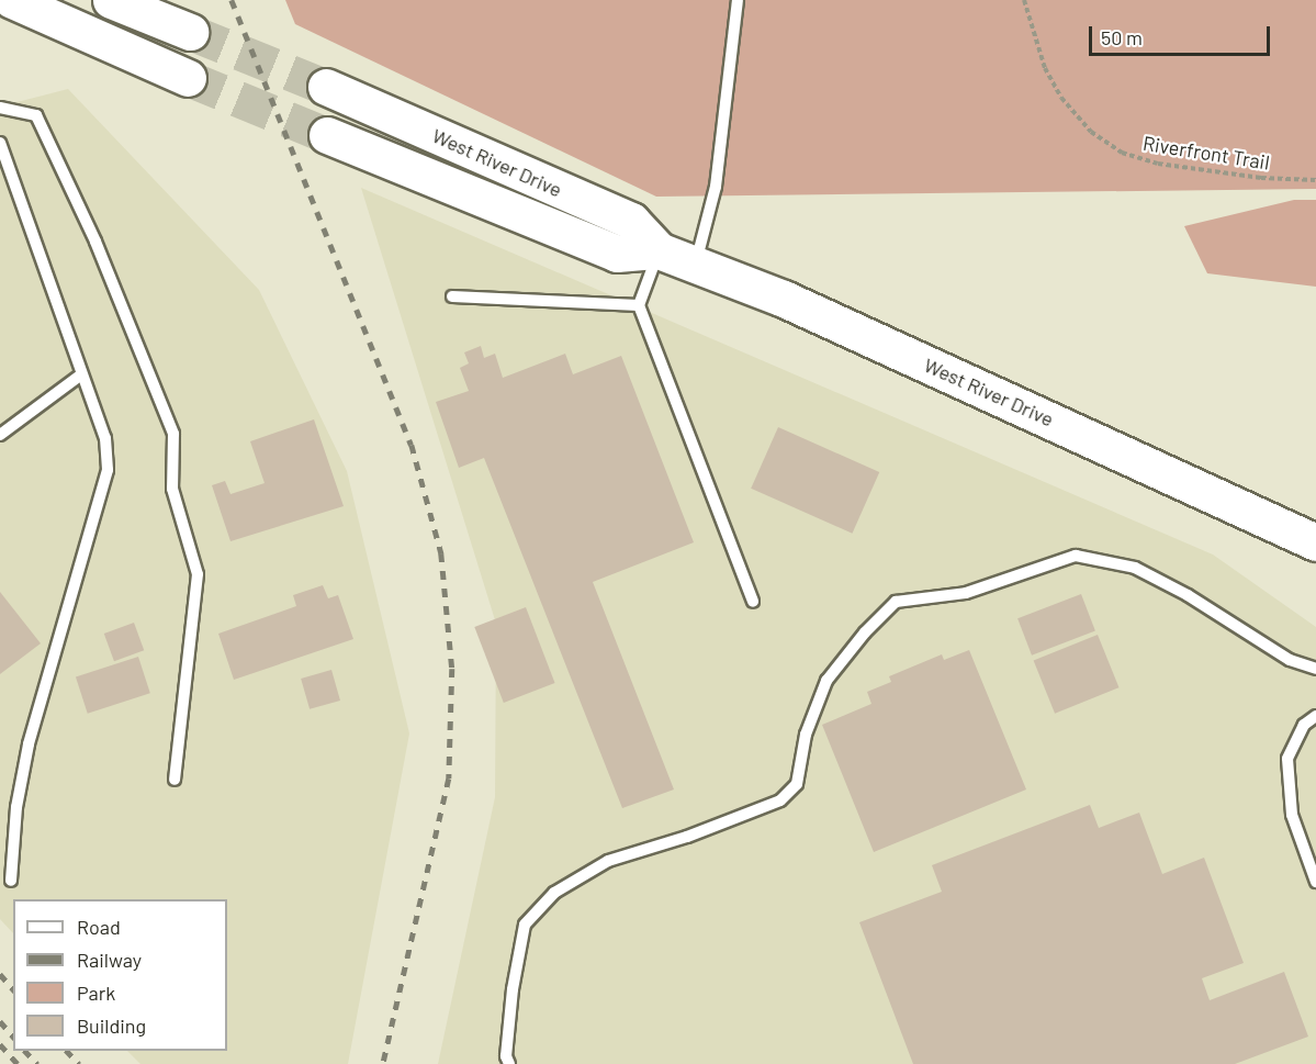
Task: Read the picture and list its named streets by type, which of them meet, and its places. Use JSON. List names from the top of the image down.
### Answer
{
  "streets": {
    "main road": ["West River Drive"],
    "path": ["Riverfront Trail"]
  },
  "legend": [
    "Road",
    "Railway",
    "Park",
    "Building"
  ],
  "scale_bar": "50 m"
}
